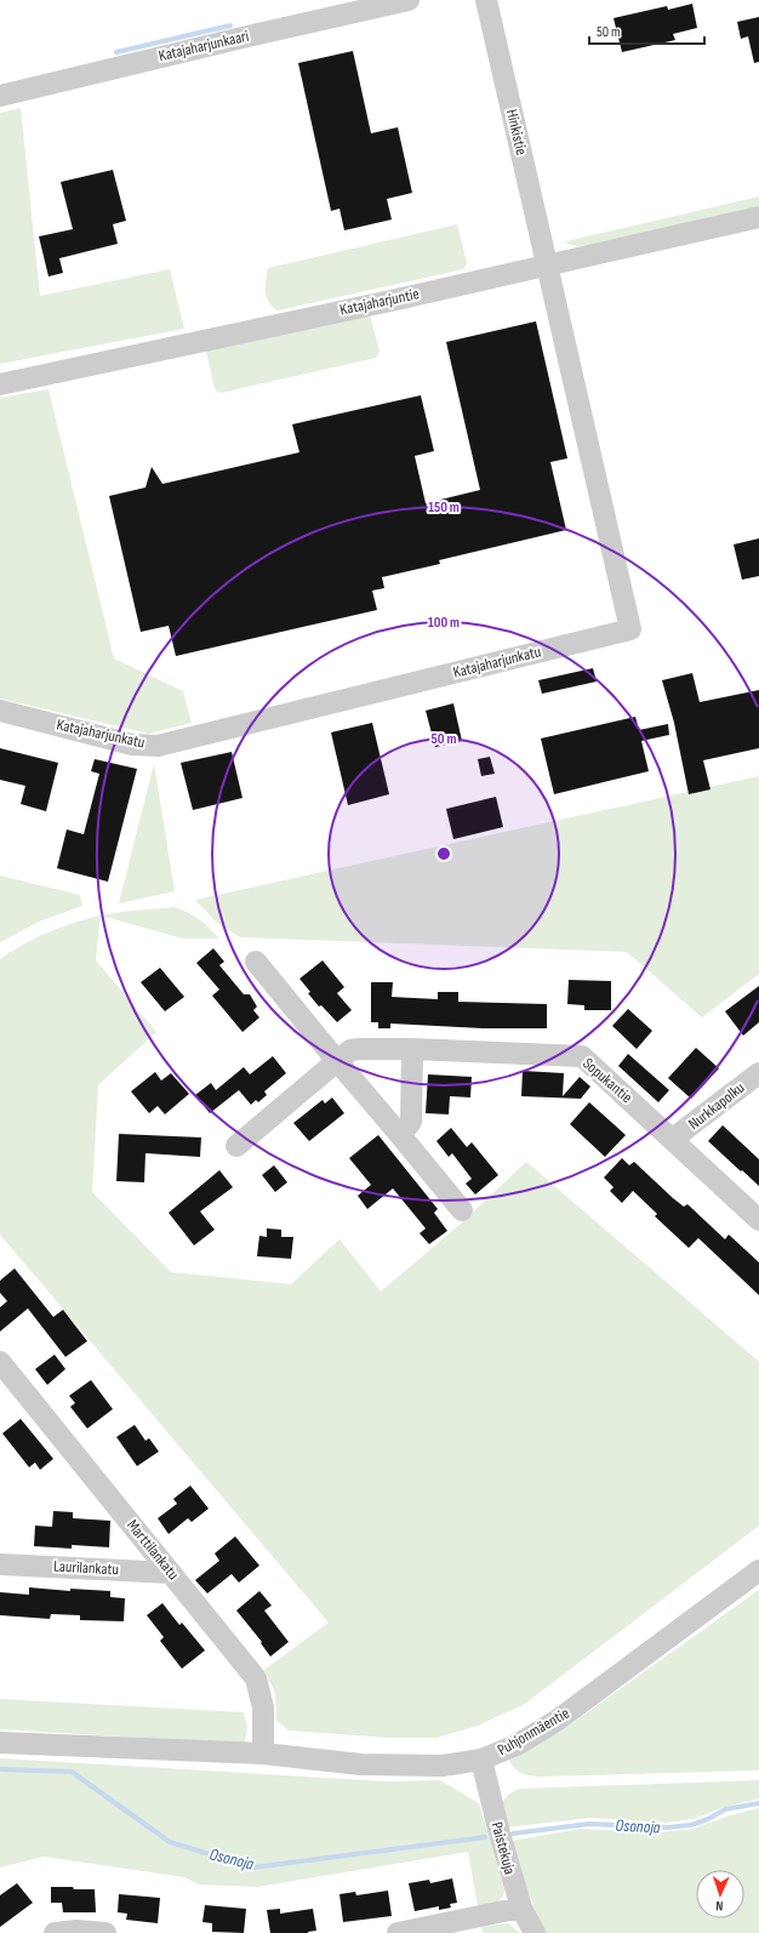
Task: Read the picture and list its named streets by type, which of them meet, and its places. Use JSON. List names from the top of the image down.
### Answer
{
  "streets": {
    "street": [
      "Katajaharjunkaari",
      "Hinkistie",
      "Katajaharjuntie",
      "Katajaharjunkatu",
      "Sopukantie",
      "Nurkkapolku",
      "Marttilankatu",
      "Laurilankatu",
      "Puhjonmäentie",
      "Paistekuja"
    ]
  },
  "crossings": [
    ["Hinkistie", "Katajaharjuntie"],
    ["Hinkistie", "Katajaharjunkatu"],
    ["Katajaharjuntie", "Katajaharjunkatu"],
    ["Sopukantie", "Nurkkapolku"],
    ["Marttilankatu", "Laurilankatu"],
    ["Marttilankatu", "Puhjonmäentie"],
    ["Puhjonmäentie", "Paistekuja"]
  ],
  "water": ["Osonoja"],
  "scale_bar": "50 m",
  "north": "bottom",
  "rings": ["150 m", "100 m", "50 m"]
}
